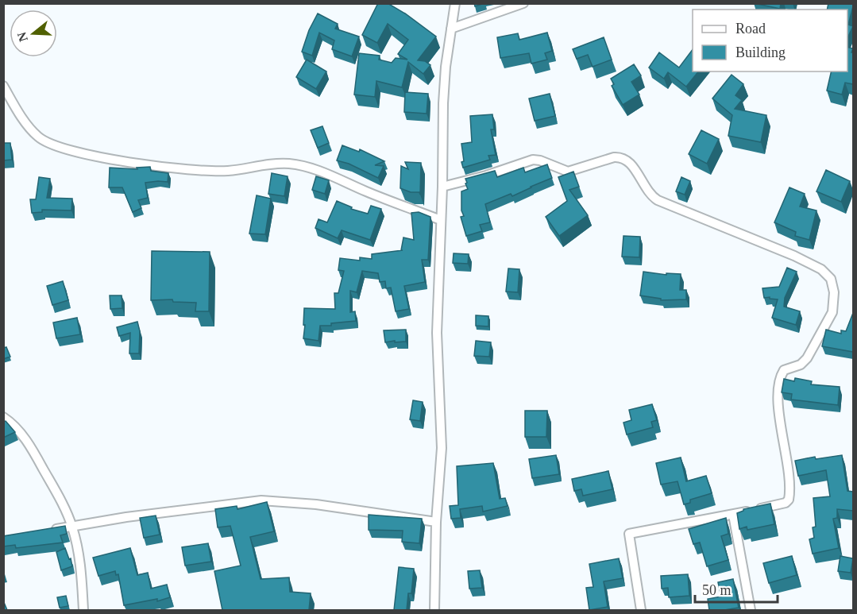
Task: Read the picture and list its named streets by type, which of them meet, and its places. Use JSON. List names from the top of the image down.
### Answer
{
  "legend": ["Road", "Building"],
  "scale_bar": "50 m",
  "north": "left"
}
